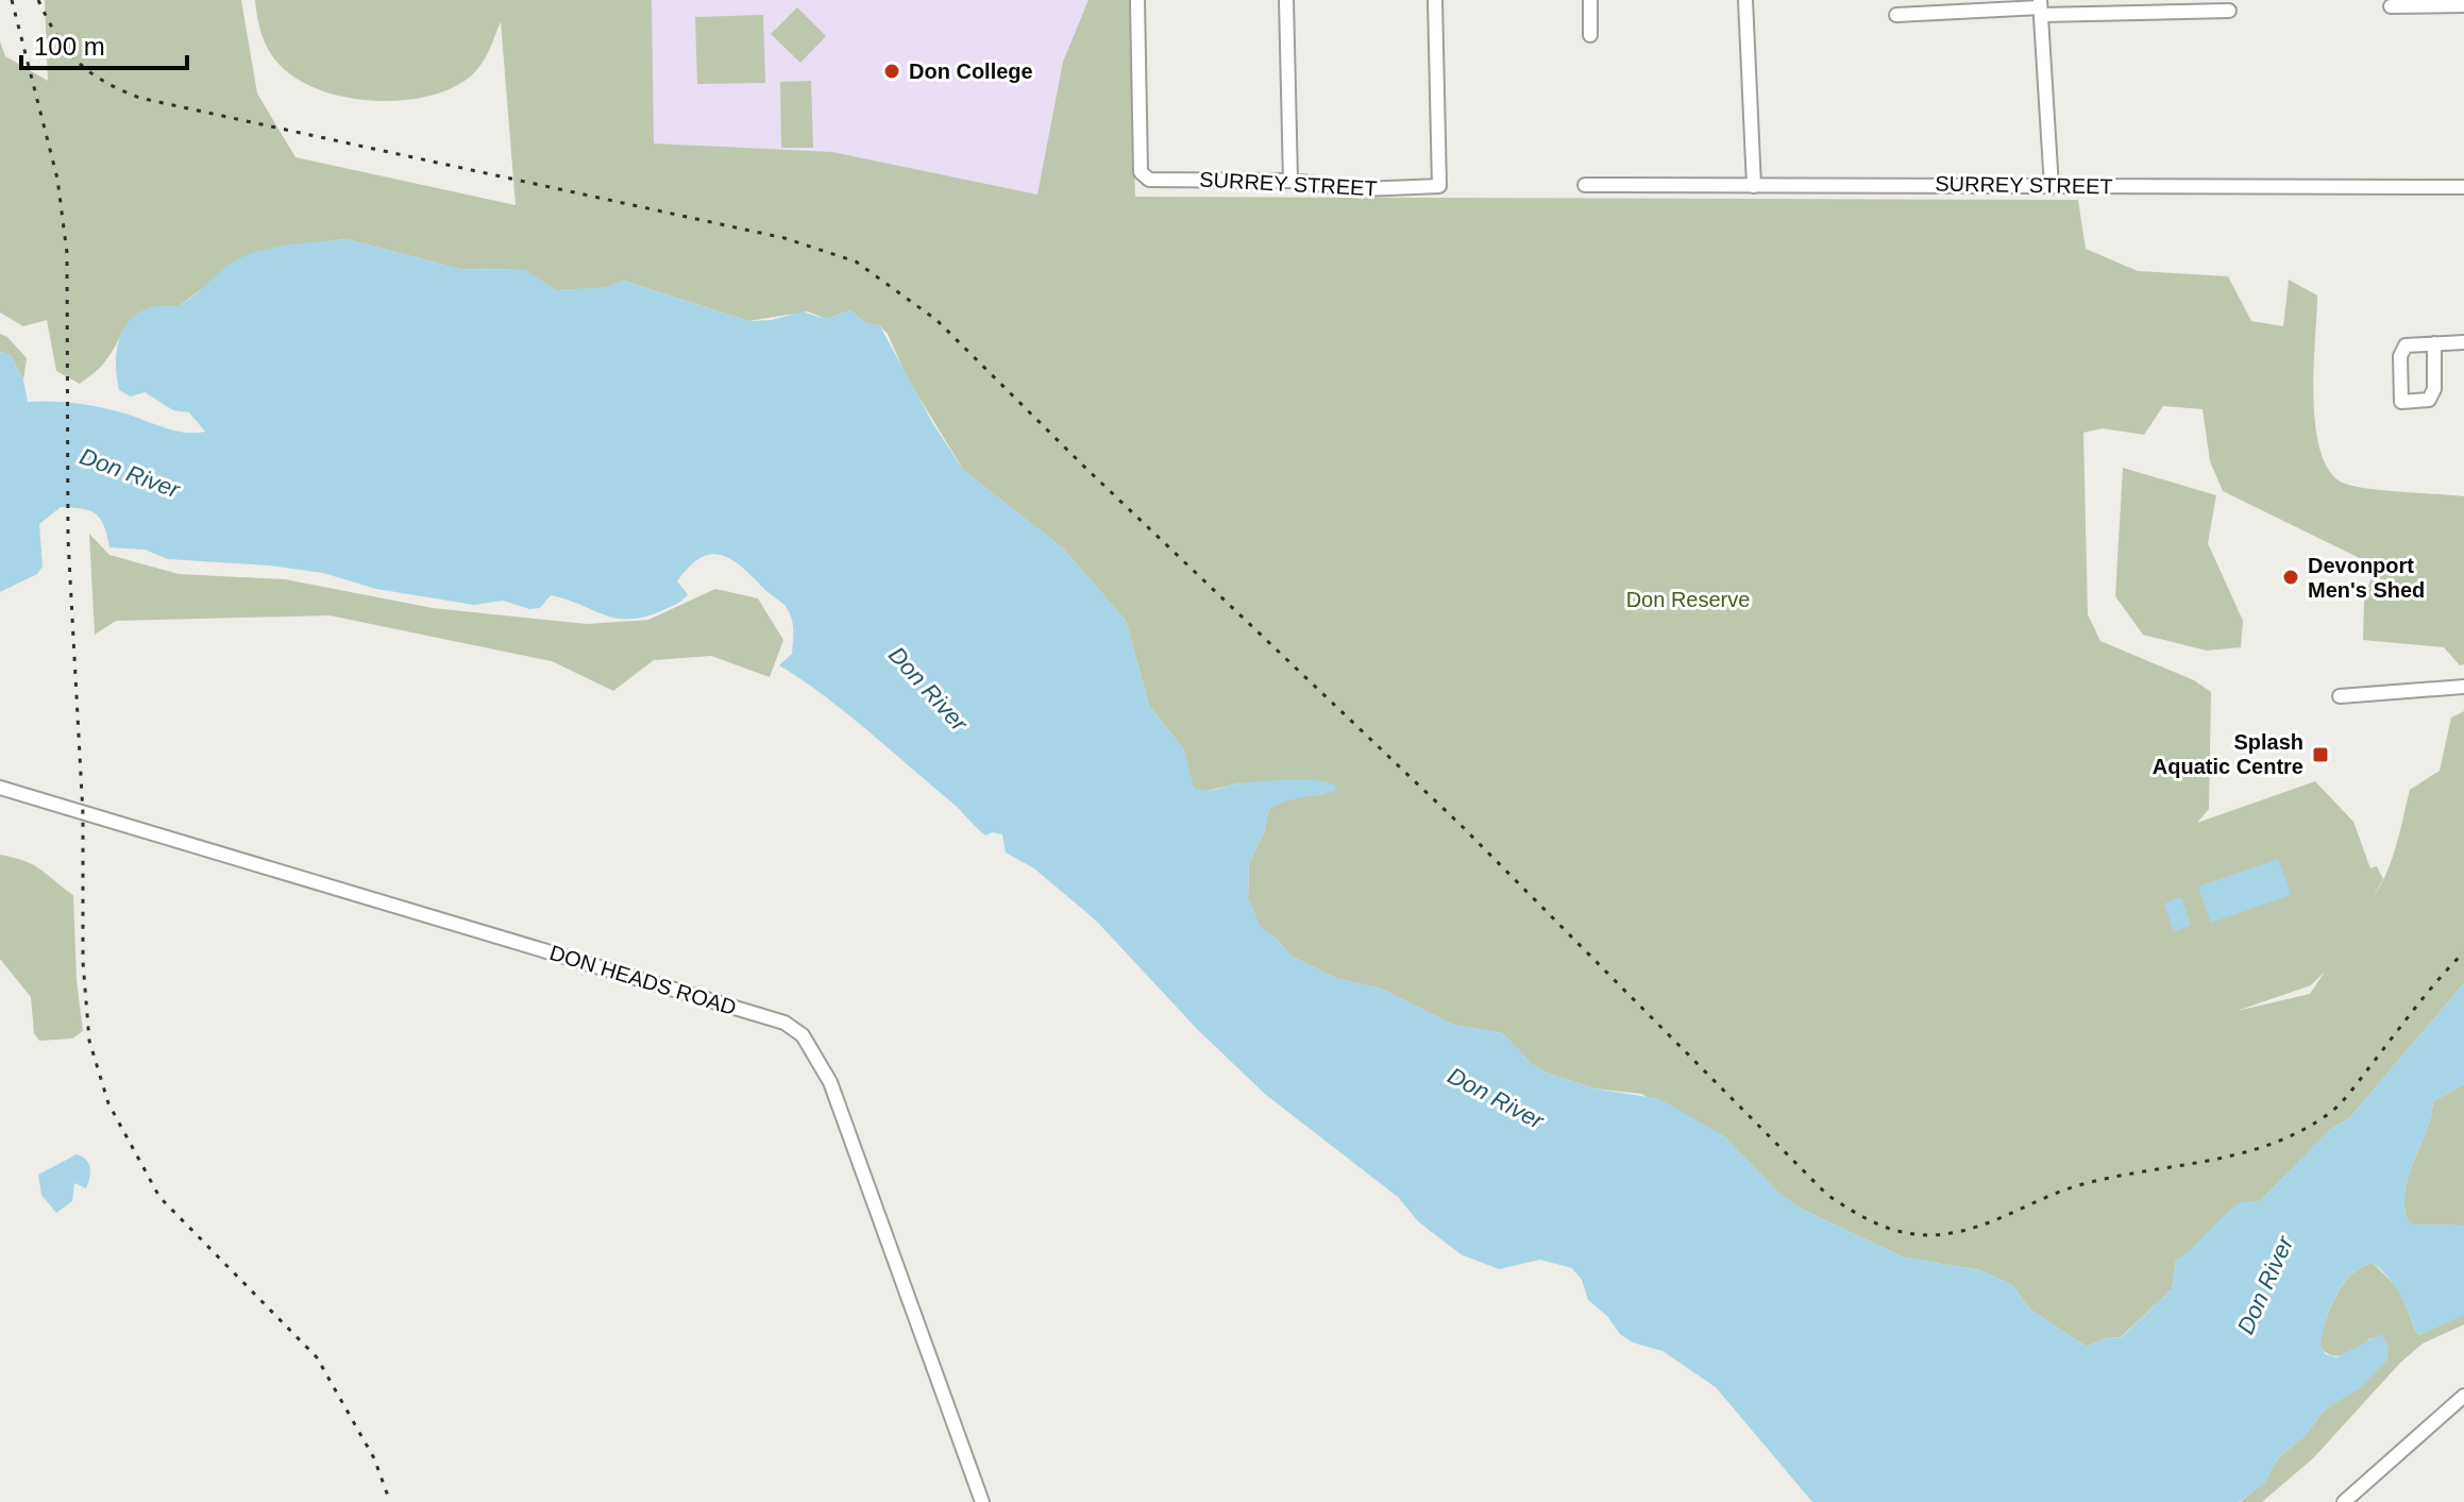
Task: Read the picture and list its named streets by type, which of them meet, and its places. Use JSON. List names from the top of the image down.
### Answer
{
  "streets": {
    "street": ["SURREY STREET", "DON HEADS ROAD"]
  },
  "water": ["Don River"],
  "parks": ["Don Reserve"],
  "places": {
    "other": ["Don College", "Devonport Men's Shed"],
    "transit": ["Splash Aquatic Centre"]
  },
  "scale_bar": "100 m"
}
